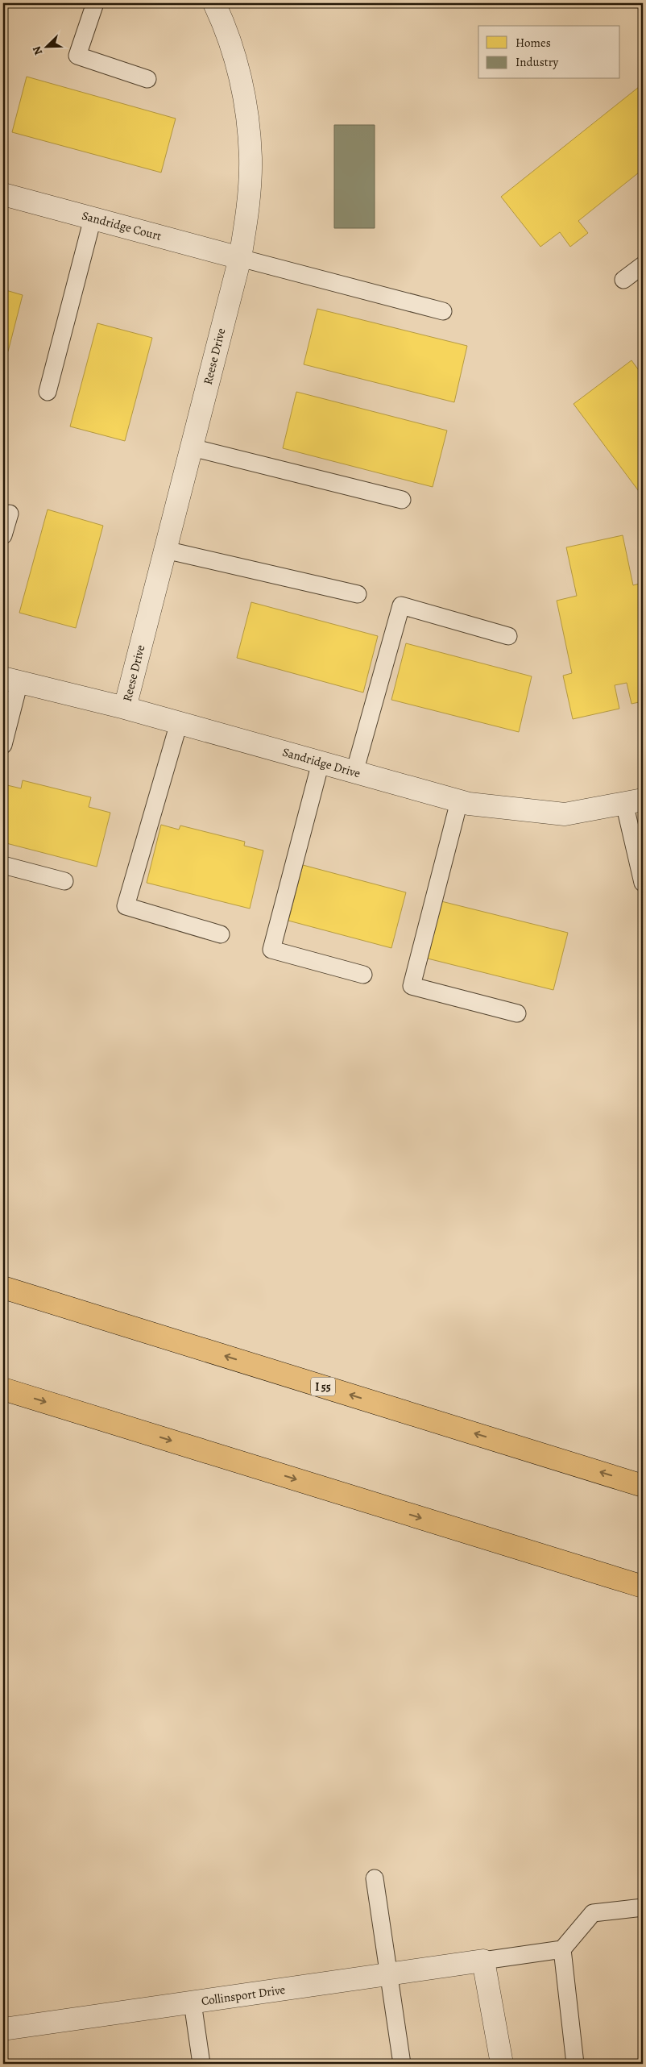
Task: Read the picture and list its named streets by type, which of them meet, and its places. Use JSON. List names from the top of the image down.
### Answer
{
  "streets": {
    "highway": ["I 55"],
    "street": [
      "Sandridge Court",
      "Reese Drive",
      "Sandridge Drive",
      "Collinsport Drive"
    ]
  },
  "crossings": [
    ["Sandridge Court", "Reese Drive"],
    ["Reese Drive", "Sandridge Drive"]
  ],
  "legend": ["Homes", "Industry"],
  "north": "bottom left"
}
